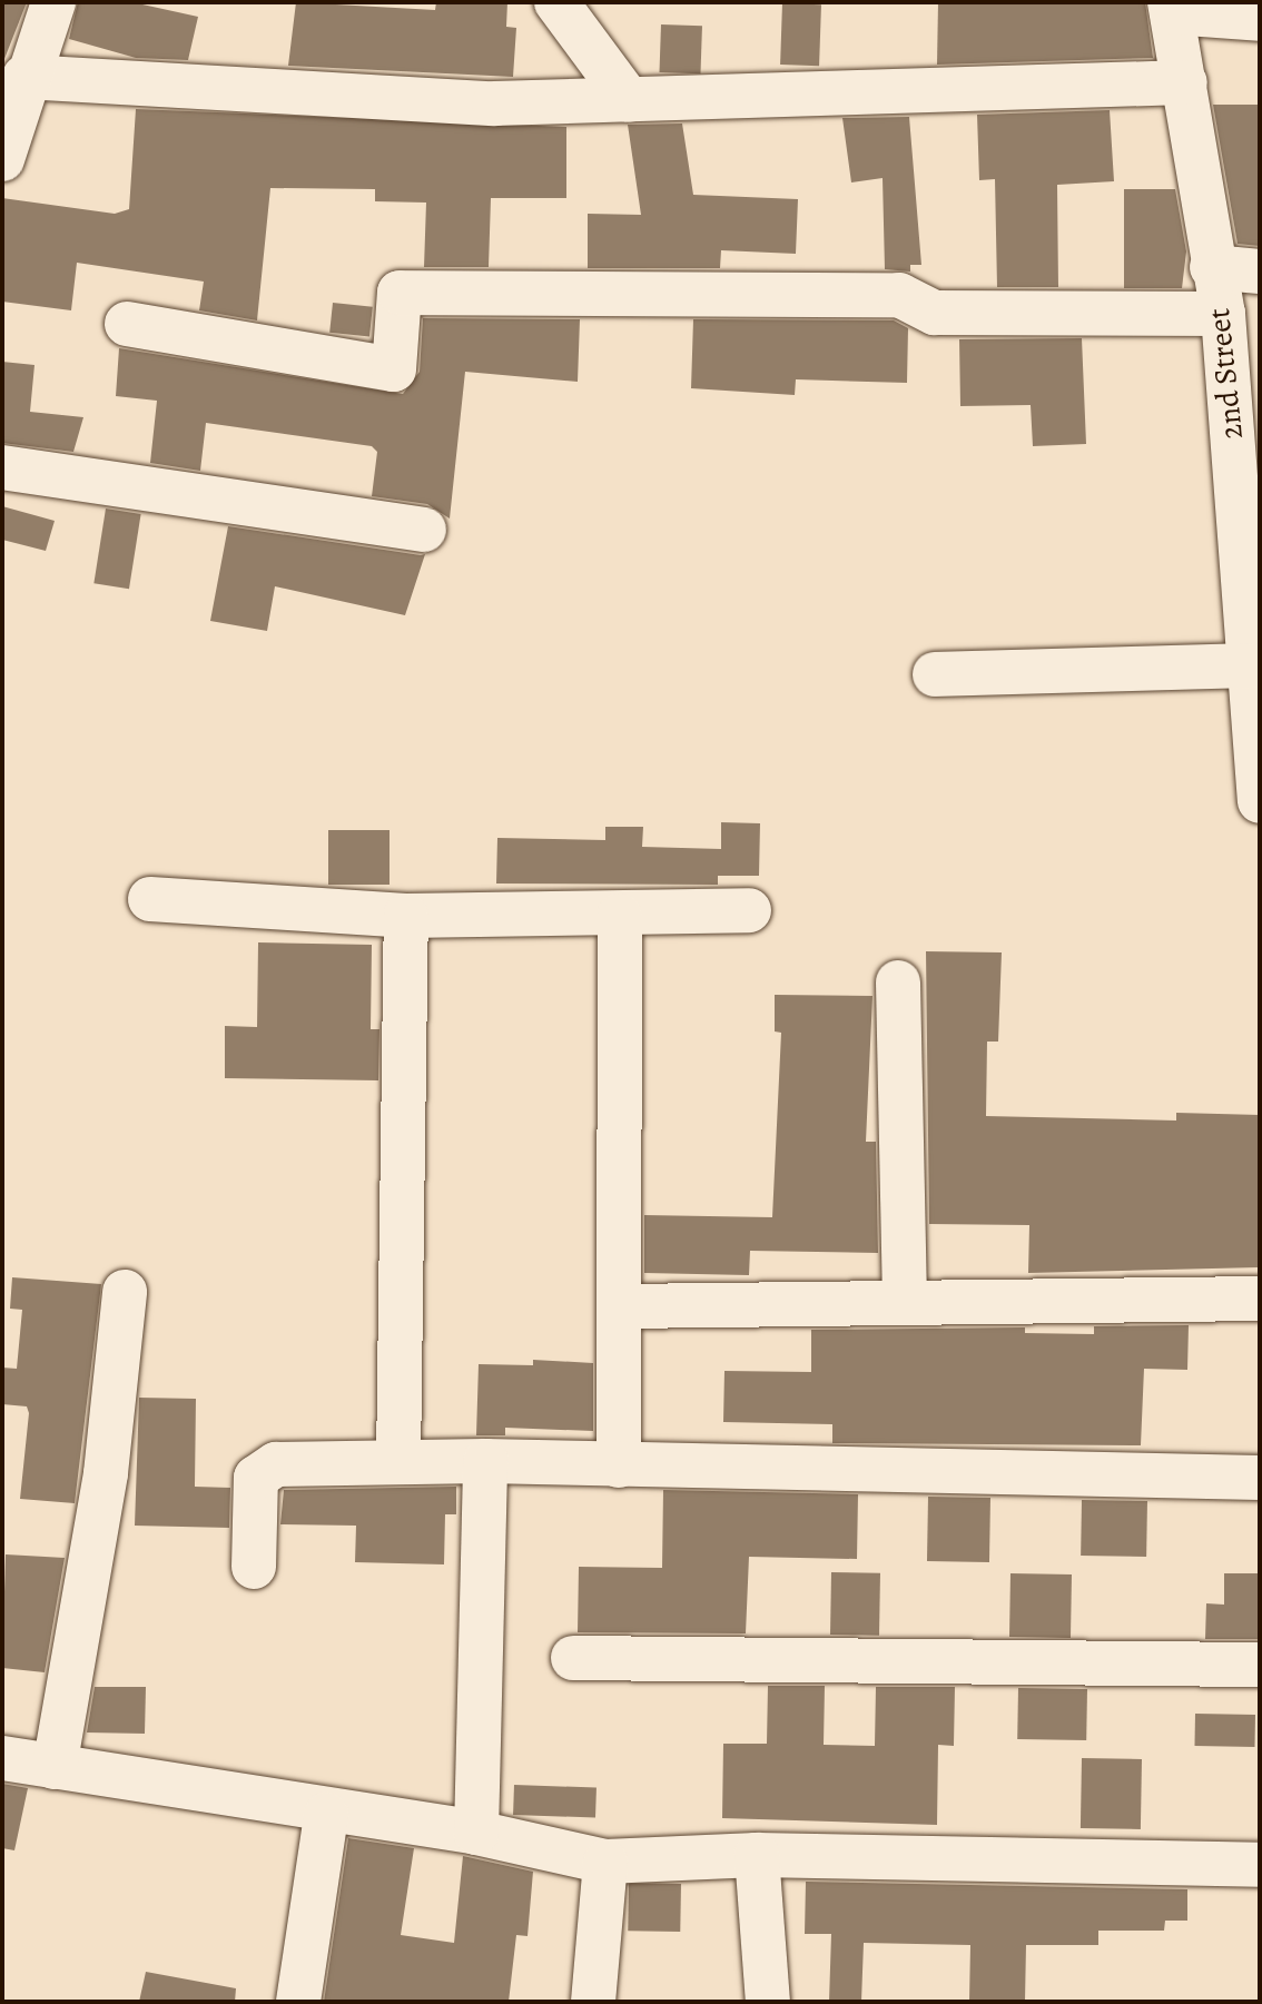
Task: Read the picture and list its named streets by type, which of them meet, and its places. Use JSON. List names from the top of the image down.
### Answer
{
  "streets": {
    "street": ["2nd Street"]
  }
}
